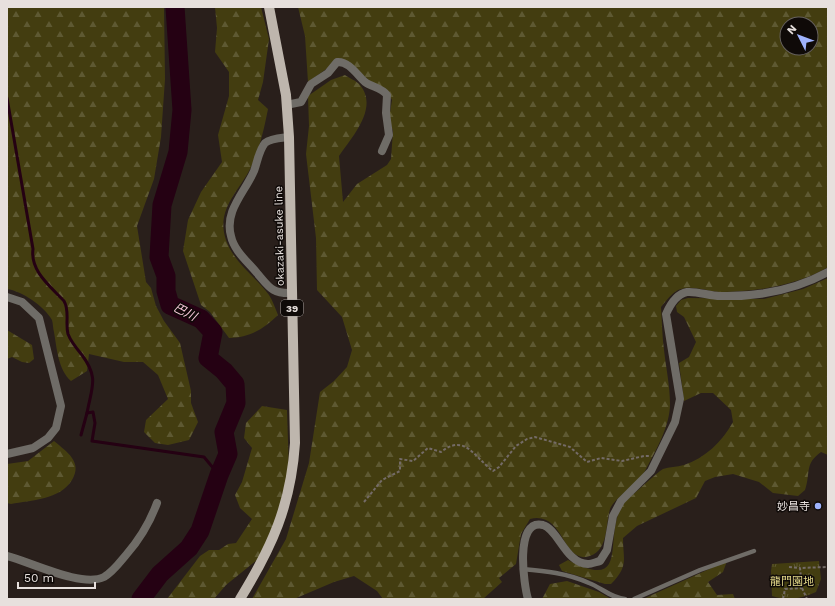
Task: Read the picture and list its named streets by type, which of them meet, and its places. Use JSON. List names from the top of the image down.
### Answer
{
  "streets": {
    "main road": ["okazaki-asuke line", "39"]
  },
  "water": ["巴川"],
  "parks": ["龍門園地"],
  "places": ["妙昌寺"],
  "scale_bar": "50 m",
  "north": "top left"
}
